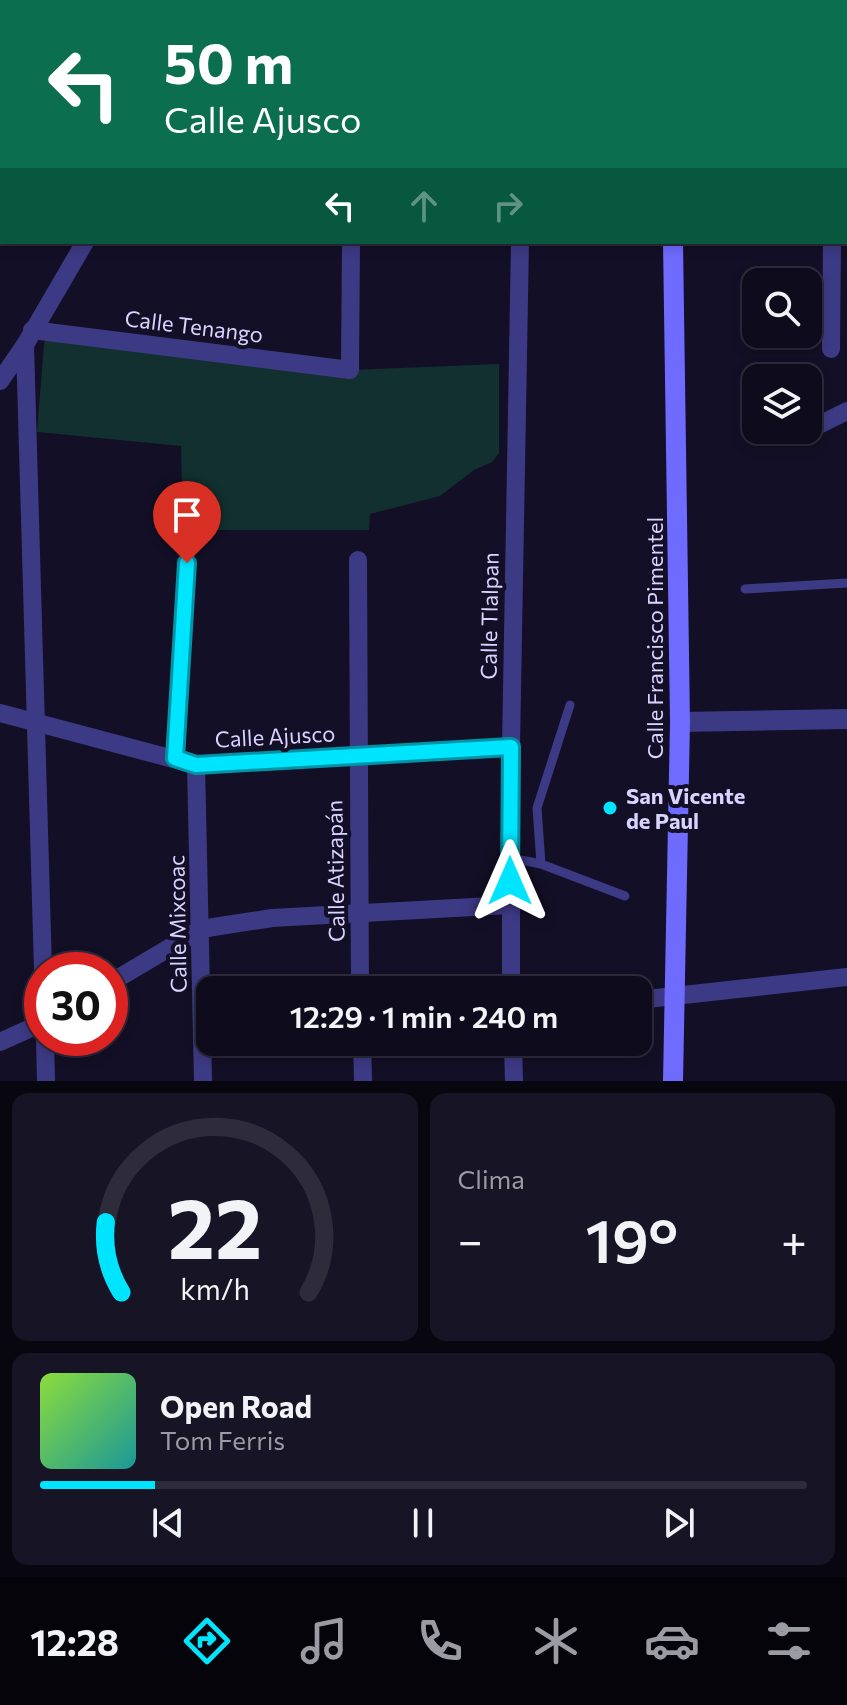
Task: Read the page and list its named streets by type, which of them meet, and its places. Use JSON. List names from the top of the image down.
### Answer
{
  "streets": {
    "main road": ["Calle Francisco Pimentel"],
    "street": [
      "Calle Tenango",
      "Calle Tlalpan",
      "Calle Ajusco",
      "Calle Atizapán",
      "Calle Mixcoac"
    ]
  },
  "crossings": [
    ["Calle Tlalpan", "Calle Ajusco"],
    ["Calle Ajusco", "Calle Atizapán"],
    ["Calle Ajusco", "Calle Mixcoac"]
  ],
  "places": ["San Vicente de Paul"],
  "page": {
    "turn": ["50 m", "Calle Ajusco"],
    "limit": "30",
    "trip": "12:29 · 1 min · 240 m",
    "tile": "Clima",
    "heat": ["−", "19°", "+"],
    "song": ["Open Road", "Tom Ferris"],
    "tabs": "12:28",
    "gauge": ["22", "km/h"]
  }
}
